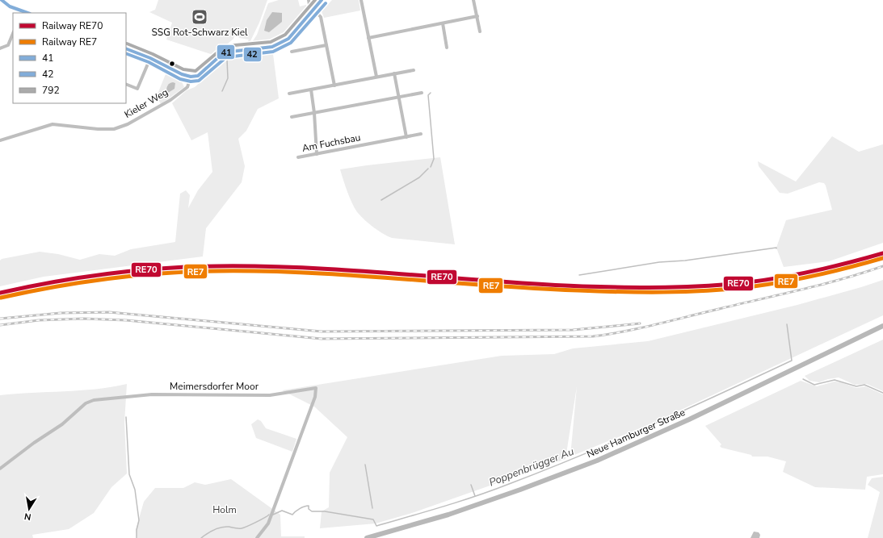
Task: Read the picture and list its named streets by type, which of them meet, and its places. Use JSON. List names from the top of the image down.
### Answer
{
  "streets": {
    "main road": ["Neue Hamburger Straße"],
    "street": ["Kieler Weg", "Am Fuchsbau", "Meimersdorfer Moor"]
  },
  "water": ["Poppenbrügger Au"],
  "parks": ["Holm"],
  "places": {
    "sports": ["SSG Rot-Schwarz Kiel"]
  },
  "lines": [
    "transit line 41",
    "transit line 792",
    "transit line 42",
    "rail line RE70",
    "rail line RE7"
  ],
  "legend": [
    "Railway RE70",
    "Railway RE7",
    "41",
    "42",
    "792"
  ],
  "north": "bottom"
}
